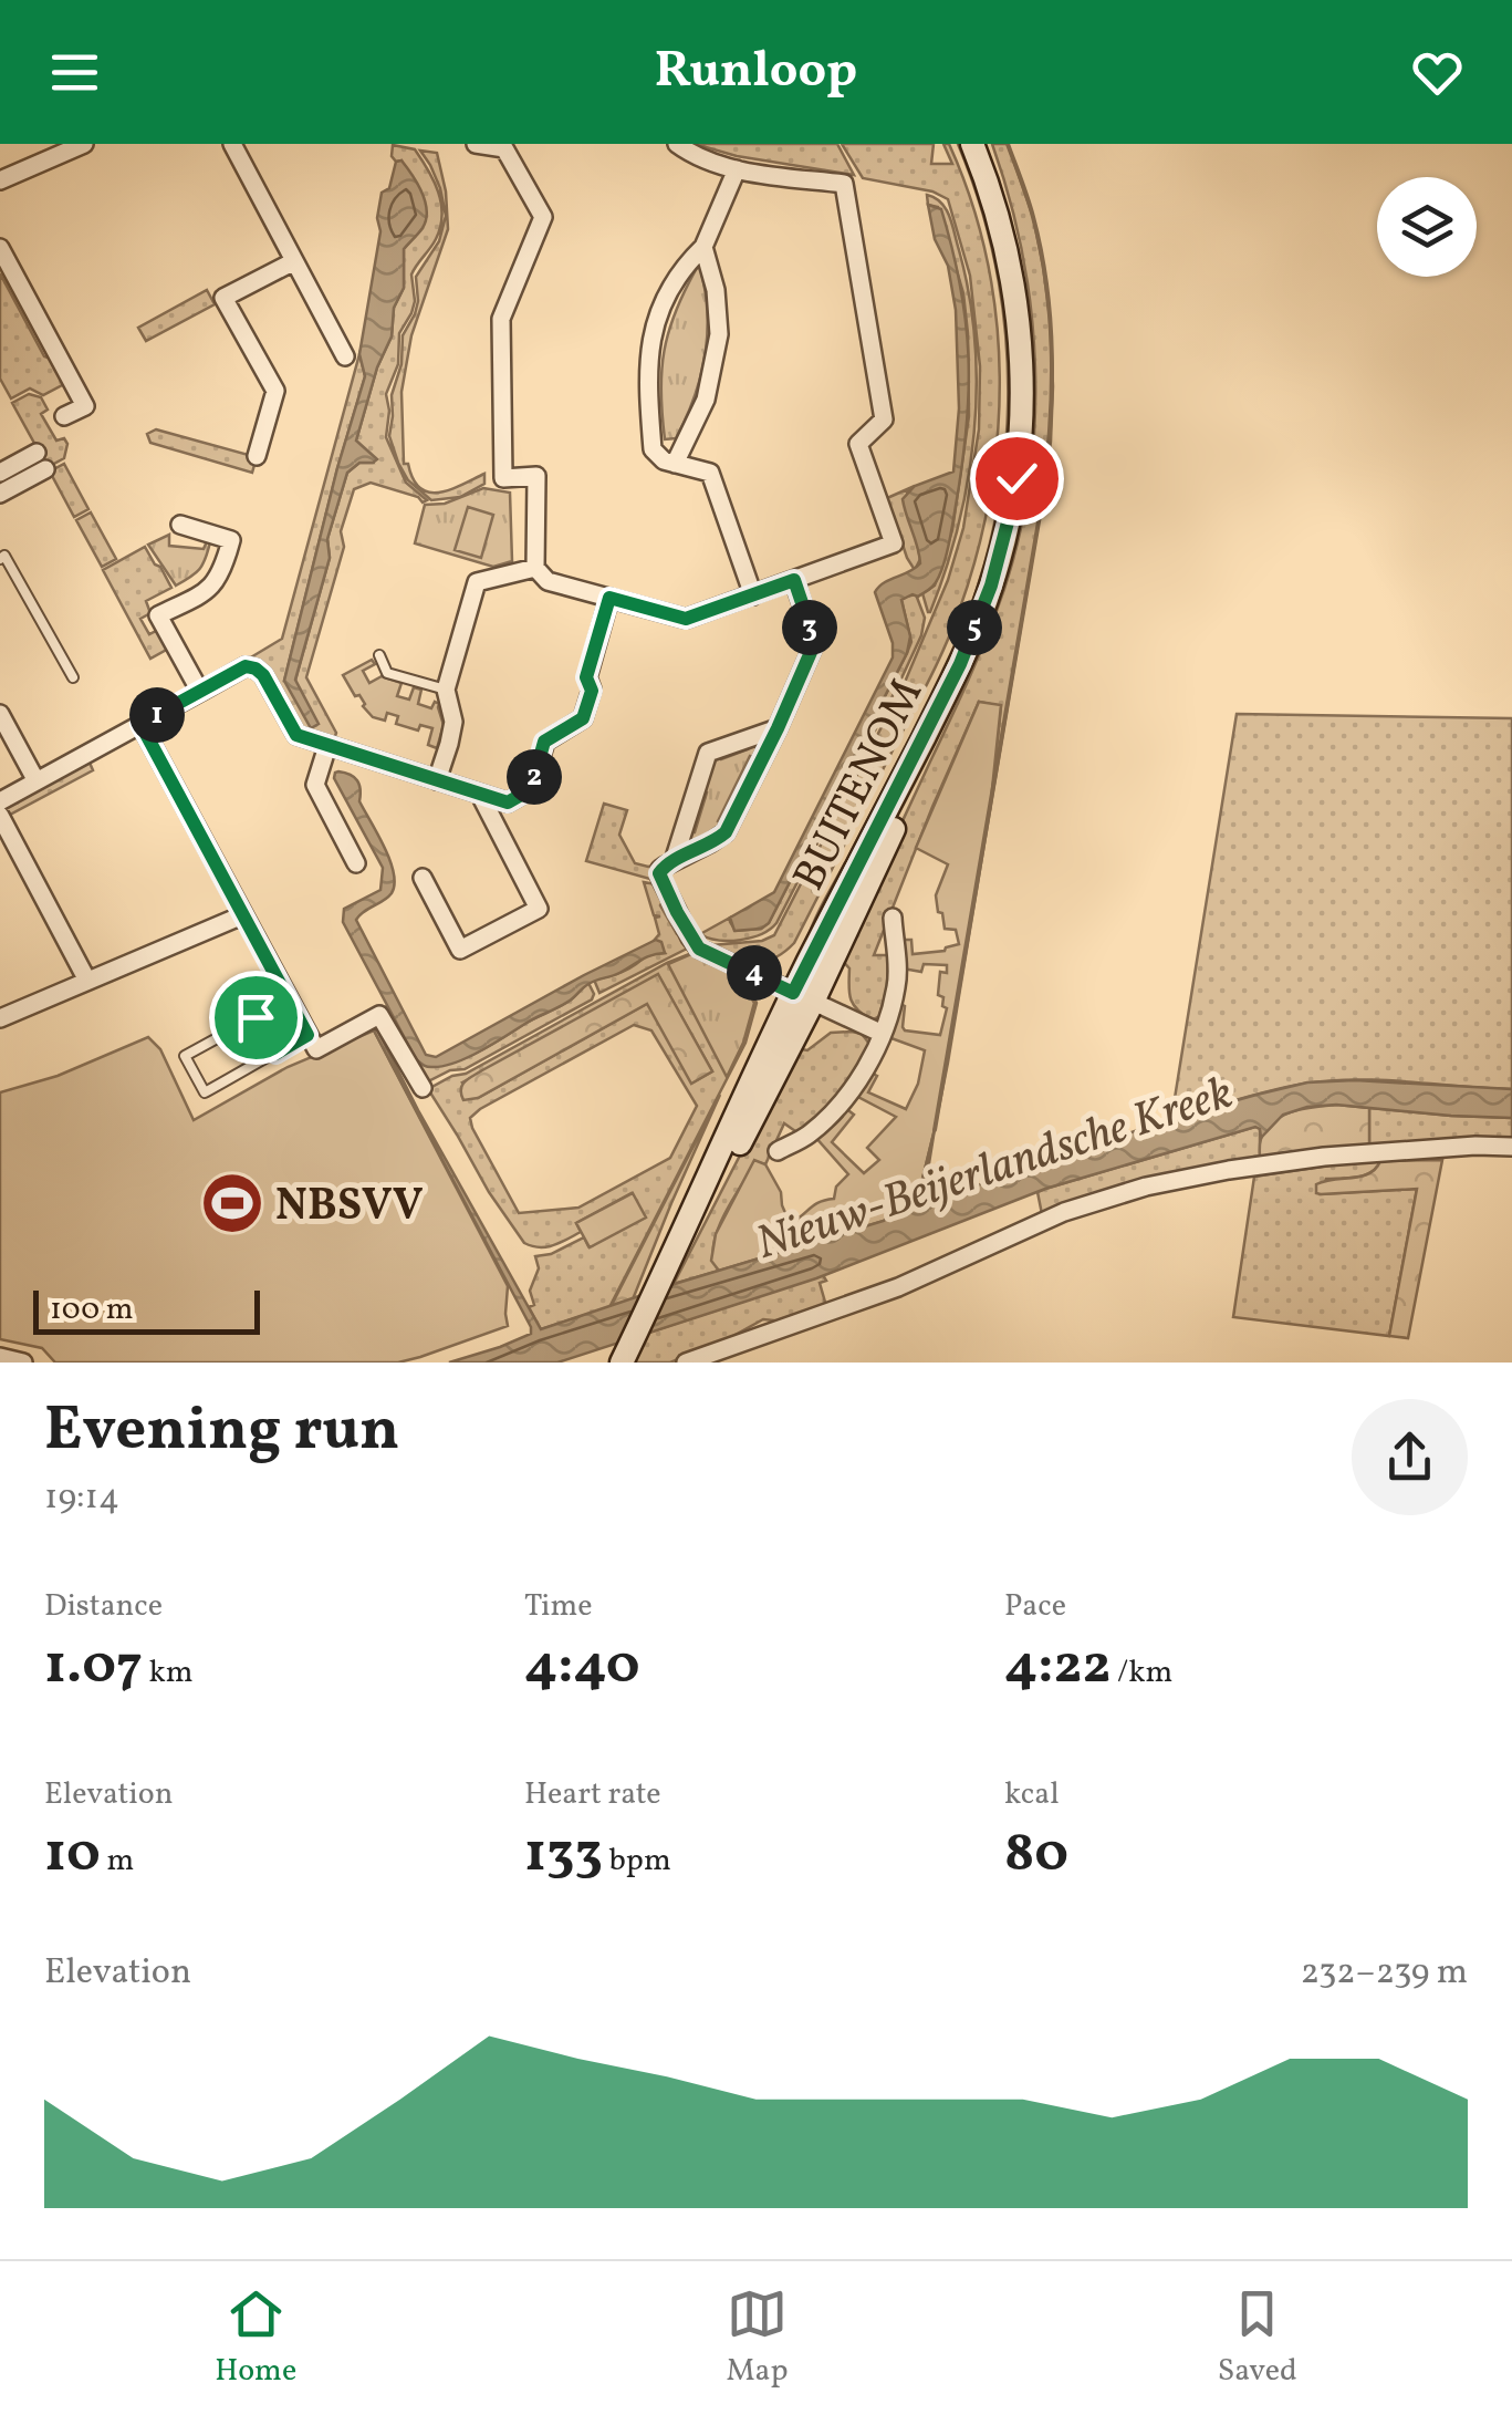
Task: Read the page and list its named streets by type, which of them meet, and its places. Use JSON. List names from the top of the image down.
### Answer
{
  "streets": {
    "main road": ["BUITENOM"]
  },
  "water": ["Nieuw-Beijerlandsche Kreek"],
  "places": {
    "sports": ["NBSVV"]
  },
  "scale_bar": "100 m",
  "page": {
    "header": "Runloop",
    "pins": [
      "3",
      "5",
      "1",
      "2",
      "4"
    ],
    "scale": "100 m",
    "heading": ["Evening run", "19:14"],
    "stats": [
      ["Distance", "1.07 km"],
      ["Time", "4:40"],
      ["Pace", "4:22 /km"],
      ["Elevation", "10 m"],
      ["Heart rate", "133 bpm"],
      ["kcal", "80"]
    ],
    "chart": ["Elevation", "232–239 m"],
    "tabs": ["Home", "Map", "Saved"]
  }
}
